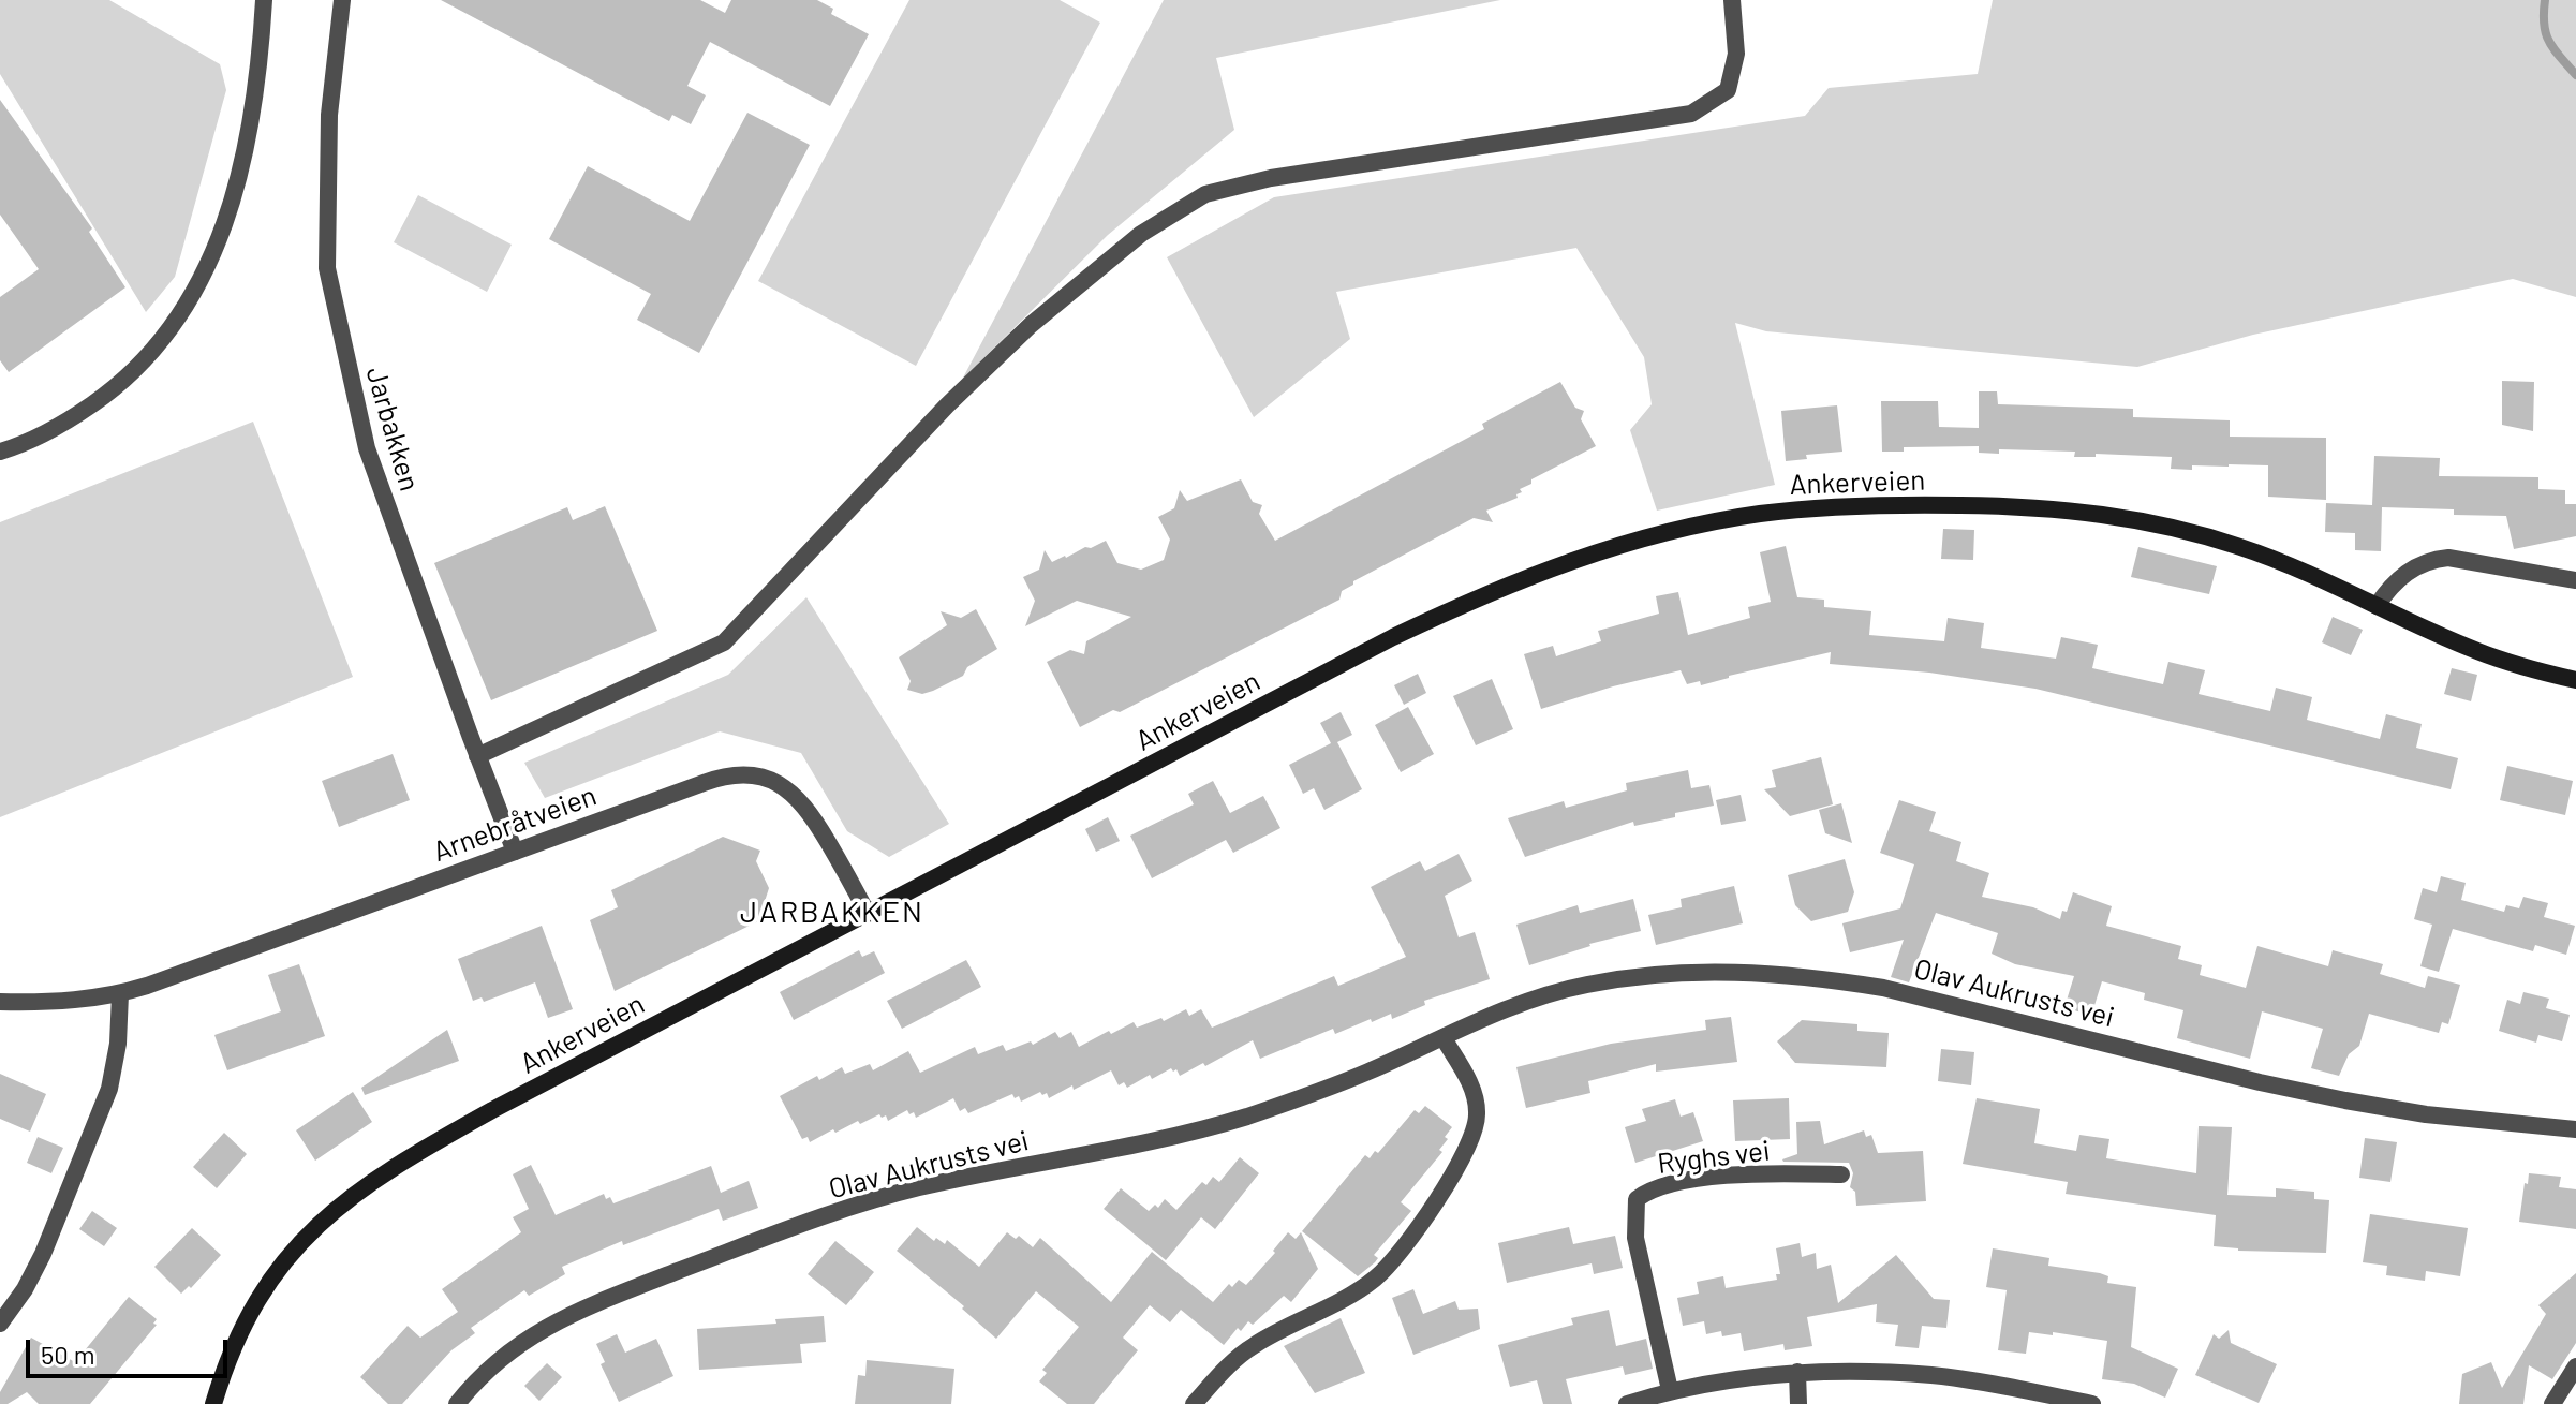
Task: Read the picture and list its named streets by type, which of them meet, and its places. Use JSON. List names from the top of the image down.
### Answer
{
  "streets": {
    "main road": ["Ankerveien"],
    "street": [
      "Jarbakken",
      "Arnebråtveien",
      "Olav Aukrusts vei",
      "Ryghs vei"
    ]
  },
  "crossings": [
    ["Jarbakken", "Arnebråtveien"],
    ["Ankerveien", "Arnebråtveien"]
  ],
  "districts": ["JARBAKKEN"],
  "scale_bar": "50 m"
}
